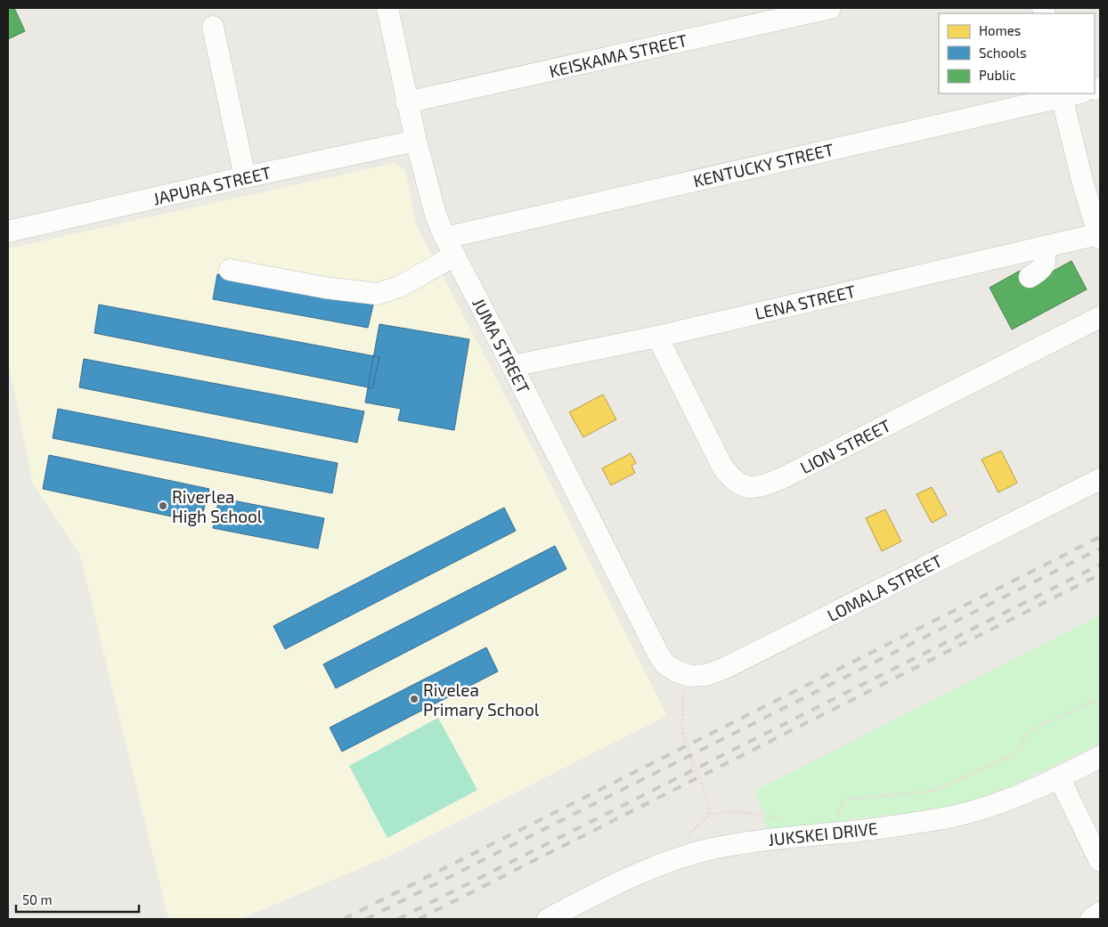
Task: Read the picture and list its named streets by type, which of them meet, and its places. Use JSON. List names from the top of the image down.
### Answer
{
  "streets": {
    "street": [
      "KEISKAMA STREET",
      "KENTUCKY STREET",
      "JAPURA STREET",
      "LENA STREET",
      "JUMA STREET",
      "LION STREET",
      "LOMALA STREET",
      "JUKSKEI DRIVE"
    ]
  },
  "crossings": [
    ["KEISKAMA STREET", "JUMA STREET"],
    ["KENTUCKY STREET", "JUMA STREET"],
    ["JAPURA STREET", "JUMA STREET"],
    ["LENA STREET", "JUMA STREET"],
    ["LENA STREET", "LION STREET"],
    ["JUMA STREET", "LOMALA STREET"]
  ],
  "places": ["Riverlea High School", "Rivelea Primary School"],
  "legend": ["Homes", "Schools", "Public"],
  "scale_bar": "50 m"
}
